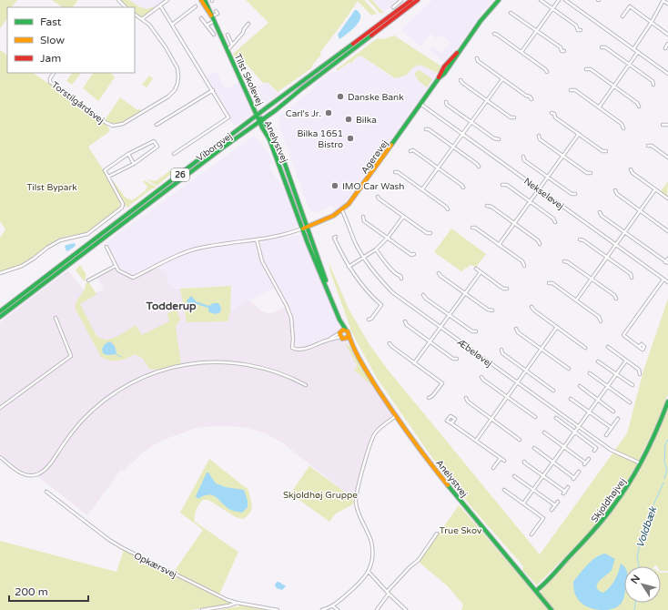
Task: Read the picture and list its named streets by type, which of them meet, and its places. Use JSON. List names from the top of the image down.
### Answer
{
  "streets": {
    "street": [
      "Tilst Skolevej",
      "Torstilgårdsvej",
      "Anelystvej",
      "Viborgvej",
      "Agerøvej",
      "26",
      "Nekseløvej",
      "Æbeløvej",
      "Skjoldhøjvej",
      "Opkærsvej"
    ]
  },
  "crossings": [
    ["Tilst Skolevej", "Anelystvej"],
    ["Tilst Skolevej", "Viborgvej"],
    ["Anelystvej", "Viborgvej"],
    ["Anelystvej", "Agerøvej"],
    ["Anelystvej", "Skjoldhøjvej"],
    ["Agerøvej", "Nekseløvej"],
    ["Agerøvej", "Æbeløvej"],
    ["Æbeløvej", "Skjoldhøjvej"]
  ],
  "districts": ["Todderup"],
  "water": ["Voldbæk"],
  "parks": ["Tilst Bypark", "Skjoldhøj Gruppe", "True Skov"],
  "places": [
    "Danske Bank",
    "Carl's Jr.",
    "Bilka",
    "Bilka 1651 Bistro",
    "IMO Car Wash"
  ],
  "legend": ["Fast", "Slow", "Jam"],
  "scale_bar": "200 m",
  "north": "top left"
}
